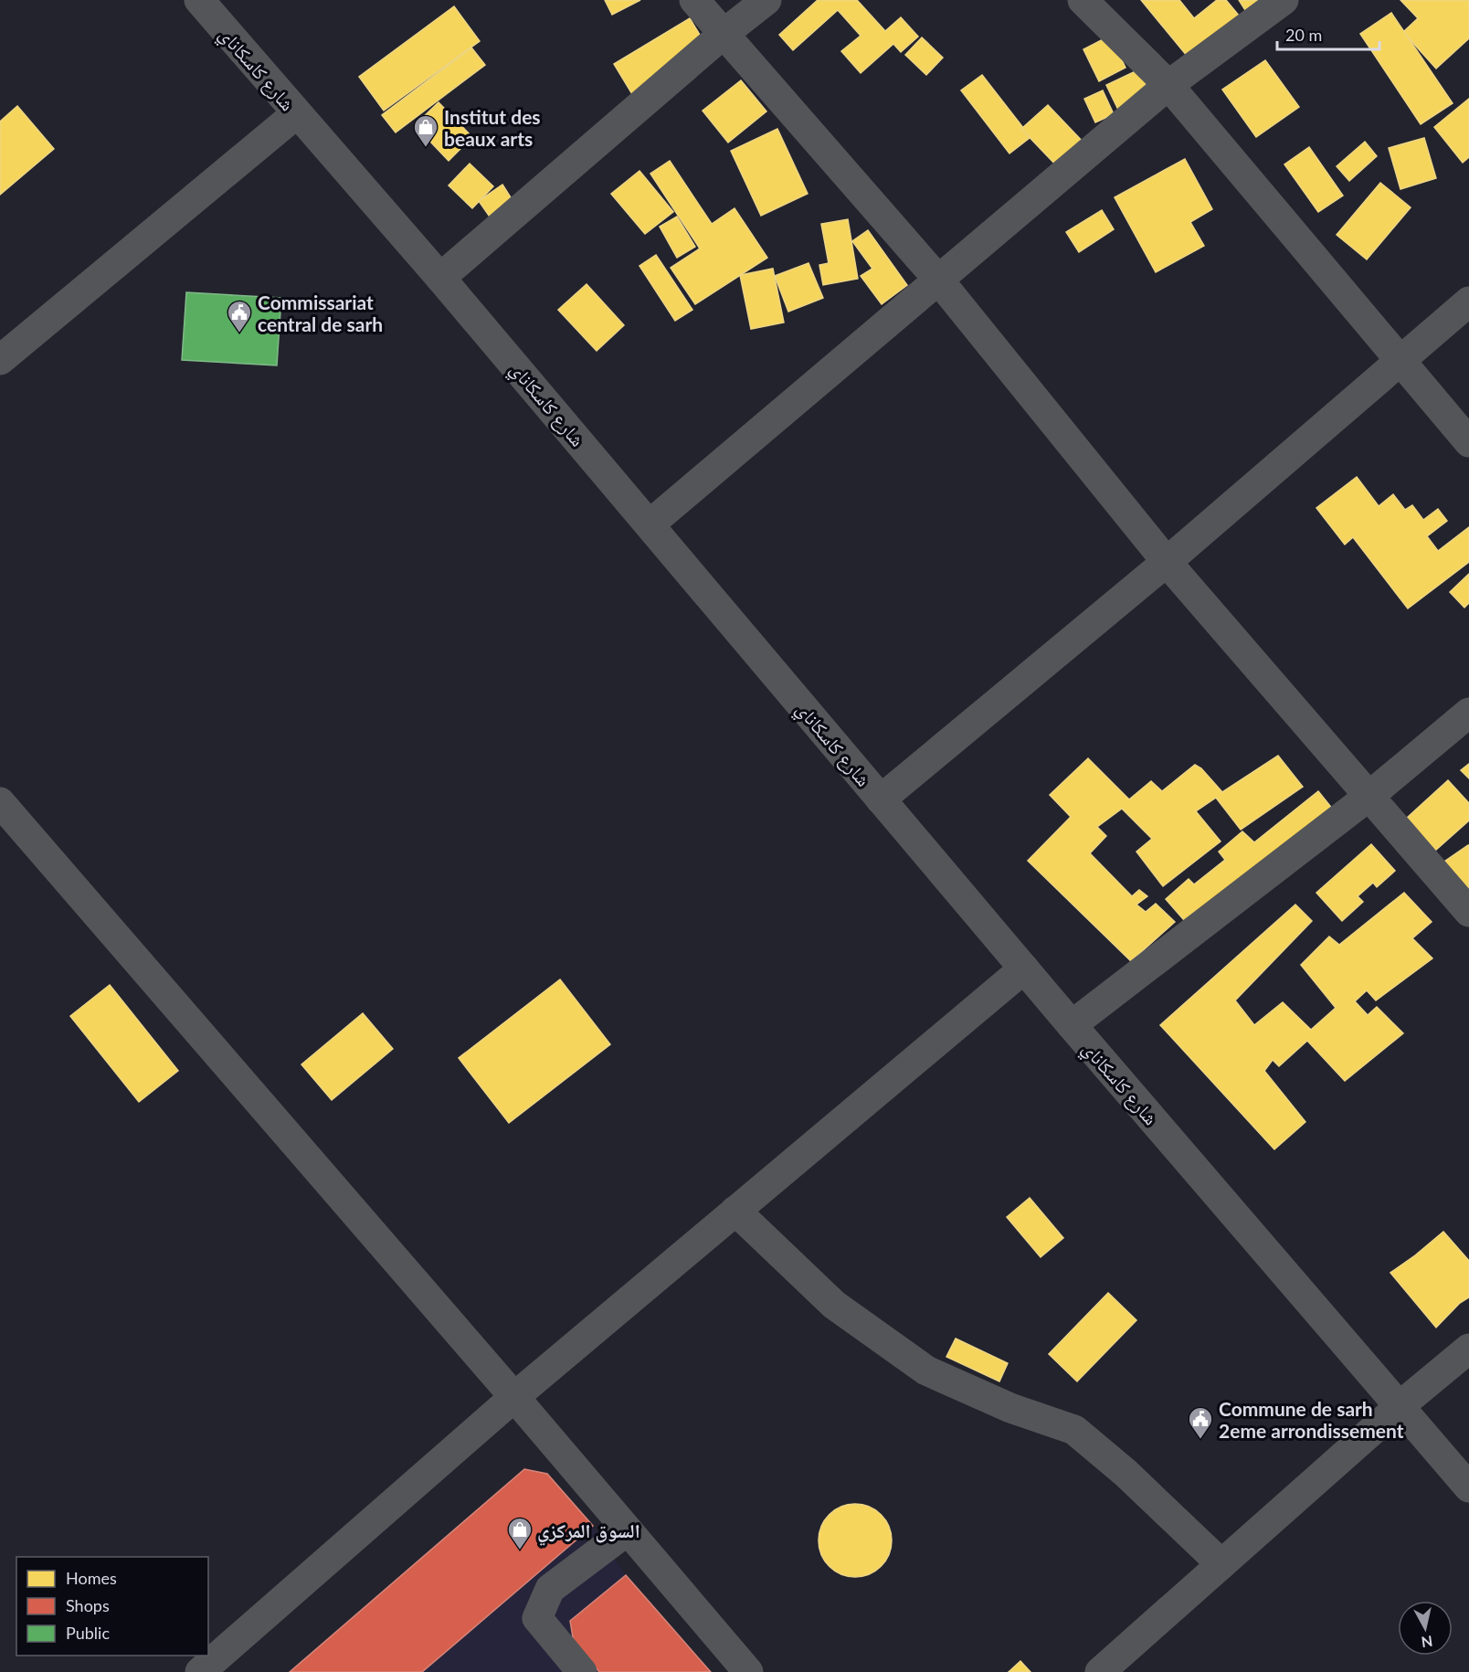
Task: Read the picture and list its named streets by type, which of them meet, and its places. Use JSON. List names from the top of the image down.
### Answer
{
  "streets": {
    "street": ["شارع كاسكاناي"]
  },
  "places": {
    "shop": ["Institut des beaux arts", "السوق المركزي"],
    "public building": ["Commissariat central de sarh", "Commune de sarh 2eme arrondissement"]
  },
  "legend": ["Homes", "Shops", "Public"],
  "scale_bar": "20 m",
  "north": "bottom"
}
